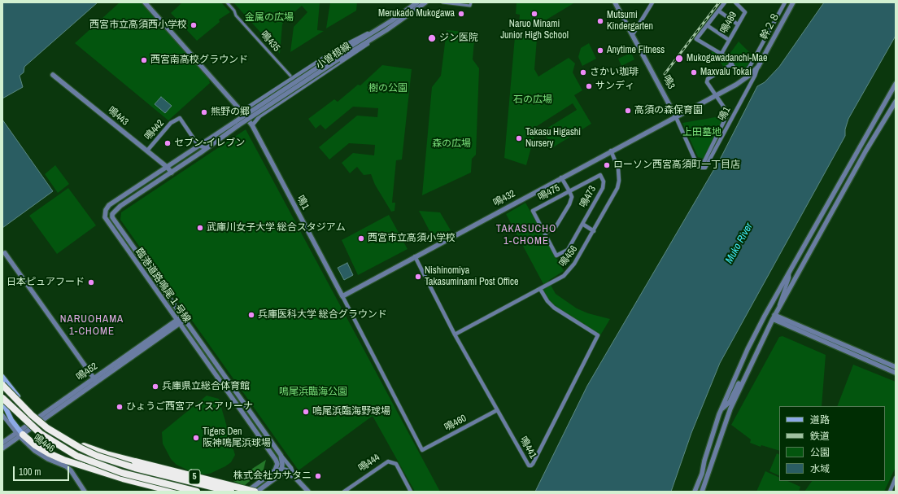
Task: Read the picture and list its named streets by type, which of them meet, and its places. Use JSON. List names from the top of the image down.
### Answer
{
  "streets": {
    "highway": ["5"],
    "street": [
      "鳴489",
      "幹２８",
      "鳴435",
      "小曽根線",
      "鳴3",
      "鳴1",
      "鳴443",
      "鳴442",
      "鳴475",
      "鳴473",
      "鳴432",
      "鳴456",
      "臨港道路鳴尾１号線",
      "鳴452",
      "鳴460",
      "鳴446",
      "鳴441",
      "鳴444"
    ]
  },
  "crossings": [
    ["幹２８", "鳴1"],
    ["幹２８", "鳴432"],
    ["小曽根線", "鳴1"],
    ["鳴3", "鳴1"],
    ["鳴3", "鳴432"],
    ["鳴1", "鳴432"],
    ["鳴1", "鳴460"],
    ["鳴443", "鳴442"],
    ["鳴443", "臨港道路鳴尾１号線"],
    ["鳴442", "臨港道路鳴尾１号線"],
    ["鳴475", "鳴473"],
    ["鳴473", "鳴432"],
    ["鳴432", "鳴456"],
    ["鳴432", "鳴441"],
    ["鳴456", "鳴441"],
    ["臨港道路鳴尾１号線", "鳴452"],
    ["鳴452", "鳴446"],
    ["鳴452", "5"],
    ["鳴460", "鳴441"]
  ],
  "districts": ["TAKASUCHO 1-CHOME", "NARUOHAMA 1-CHOME"],
  "water": ["Muko River"],
  "parks": [
    "金属の広場",
    "樹の公園",
    "石の広場",
    "上田墓地",
    "森の広場",
    "鳴尾浜臨海公園"
  ],
  "places": [
    "Merukado Mukogawa",
    "Naruo Minami Junior High School",
    "Mutsumi Kindergarten",
    "西宮市立高須西小学校",
    "ジン医院",
    "Anytime Fitness",
    "Mukogawadanchi-Mae",
    "西宮南高校グラウンド",
    "さかい珈琲",
    "Maxvalu Tokai",
    "サンディ",
    "高須の森保育園",
    "熊野の郷",
    "Takasu Higashi Nursery",
    "セブン-イレブン",
    "ローソン西宮高須町一丁目店",
    "武庫川女子大学 総合スタジアム",
    "西宮市立高須小学校",
    "Nishinomiya Takasuminami Post Office",
    "日本ピュアフード",
    "兵庫医科大学 総合グラウンド",
    "兵庫県立総合体育館",
    "ひょうご西宮アイスアリーナ",
    "鳴尾浜臨海野球場",
    "Tigers Den 阪神鳴尾浜球場",
    "株式会社カサタニ"
  ],
  "legend": [
    "道路",
    "鉄道",
    "公園",
    "水域"
  ],
  "scale_bar": "100 m"
}
